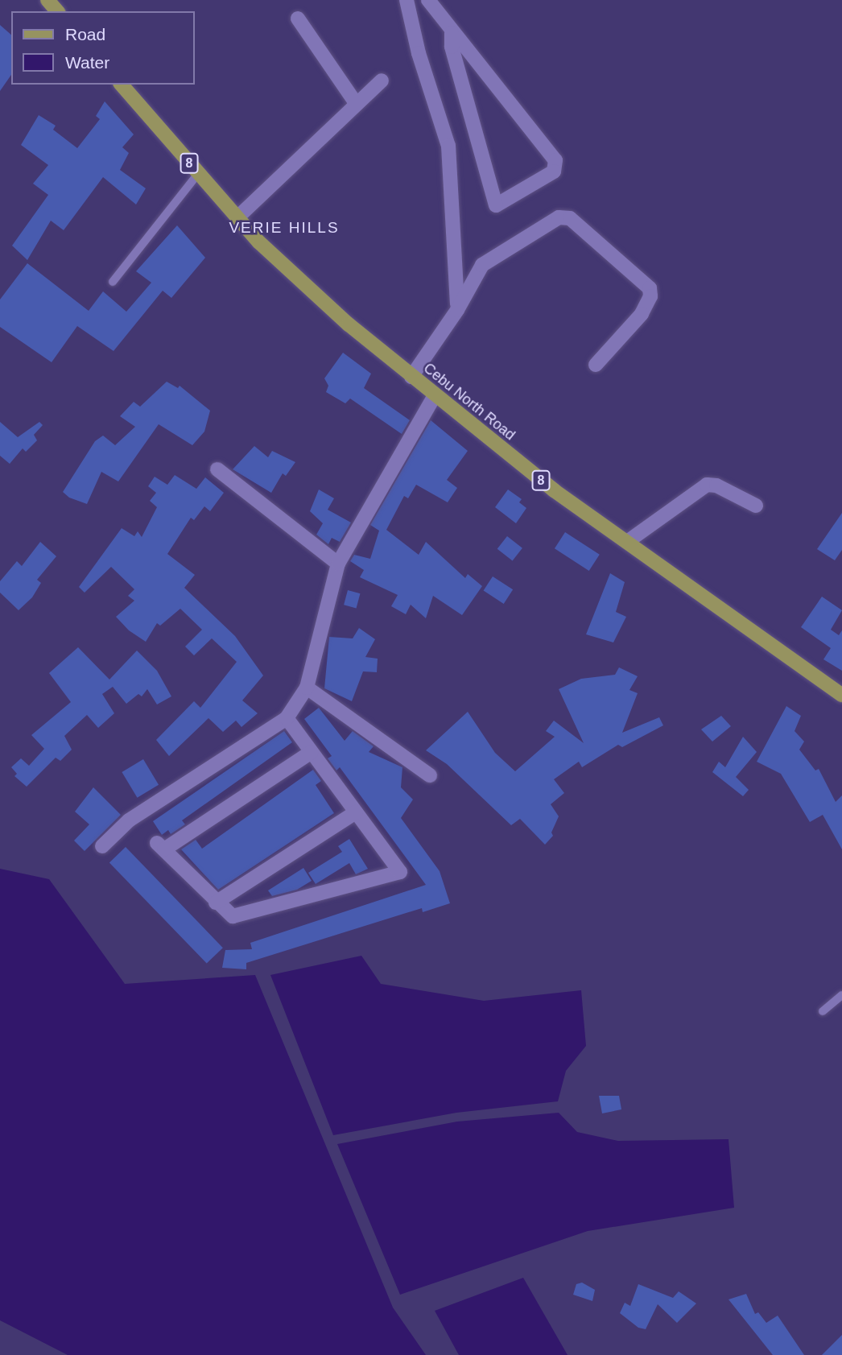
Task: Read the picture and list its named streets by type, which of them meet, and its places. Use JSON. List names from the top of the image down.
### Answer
{
  "streets": {
    "main road": ["8", "Cebu North Road"]
  },
  "districts": ["VERIE HILLS"],
  "legend": ["Road", "Water"]
}
